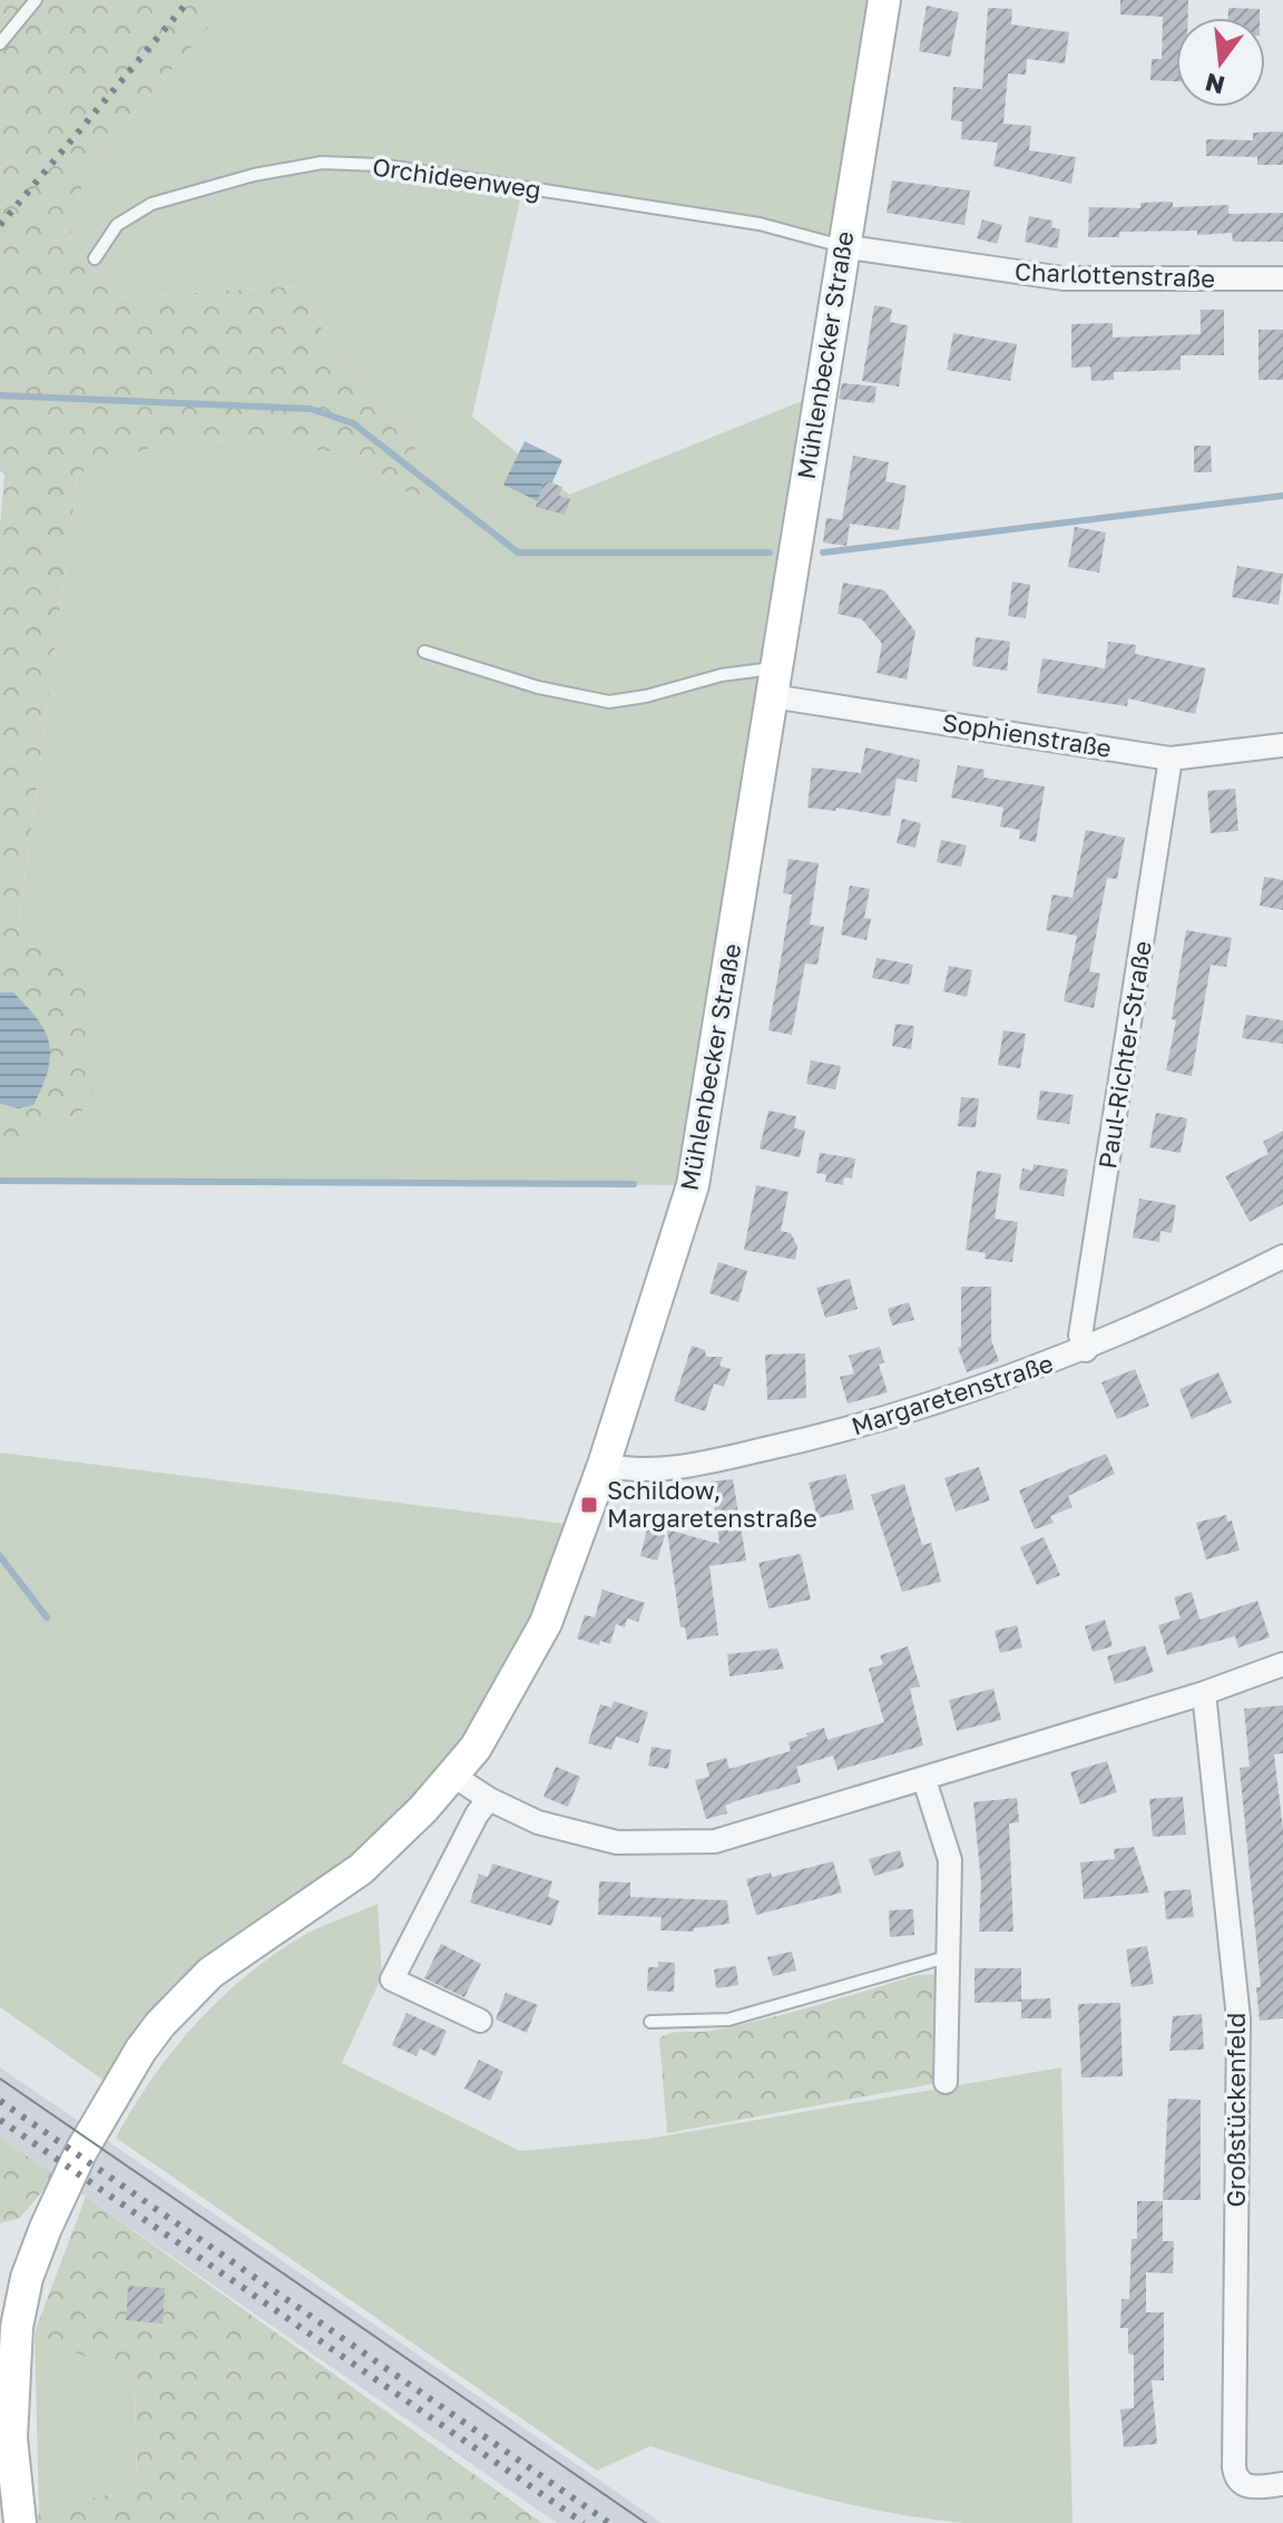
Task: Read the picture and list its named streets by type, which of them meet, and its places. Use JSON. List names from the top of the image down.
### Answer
{
  "streets": {
    "main road": ["Mühlenbecker Straße"],
    "street": [
      "Charlottenstraße",
      "Sophienstraße",
      "Paul-Richter-Straße",
      "Margaretenstraße",
      "Großstückenfeld"
    ],
    "lane": ["Orchideenweg"]
  },
  "crossings": [
    ["Orchideenweg", "Charlottenstraße"],
    ["Orchideenweg", "Mühlenbecker Straße"],
    ["Charlottenstraße", "Mühlenbecker Straße"],
    ["Mühlenbecker Straße", "Sophienstraße"],
    ["Mühlenbecker Straße", "Margaretenstraße"],
    ["Sophienstraße", "Paul-Richter-Straße"],
    ["Paul-Richter-Straße", "Margaretenstraße"]
  ],
  "places": {
    "transit": ["Schildow, Margaretenstraße"]
  },
  "north": "bottom"
}
